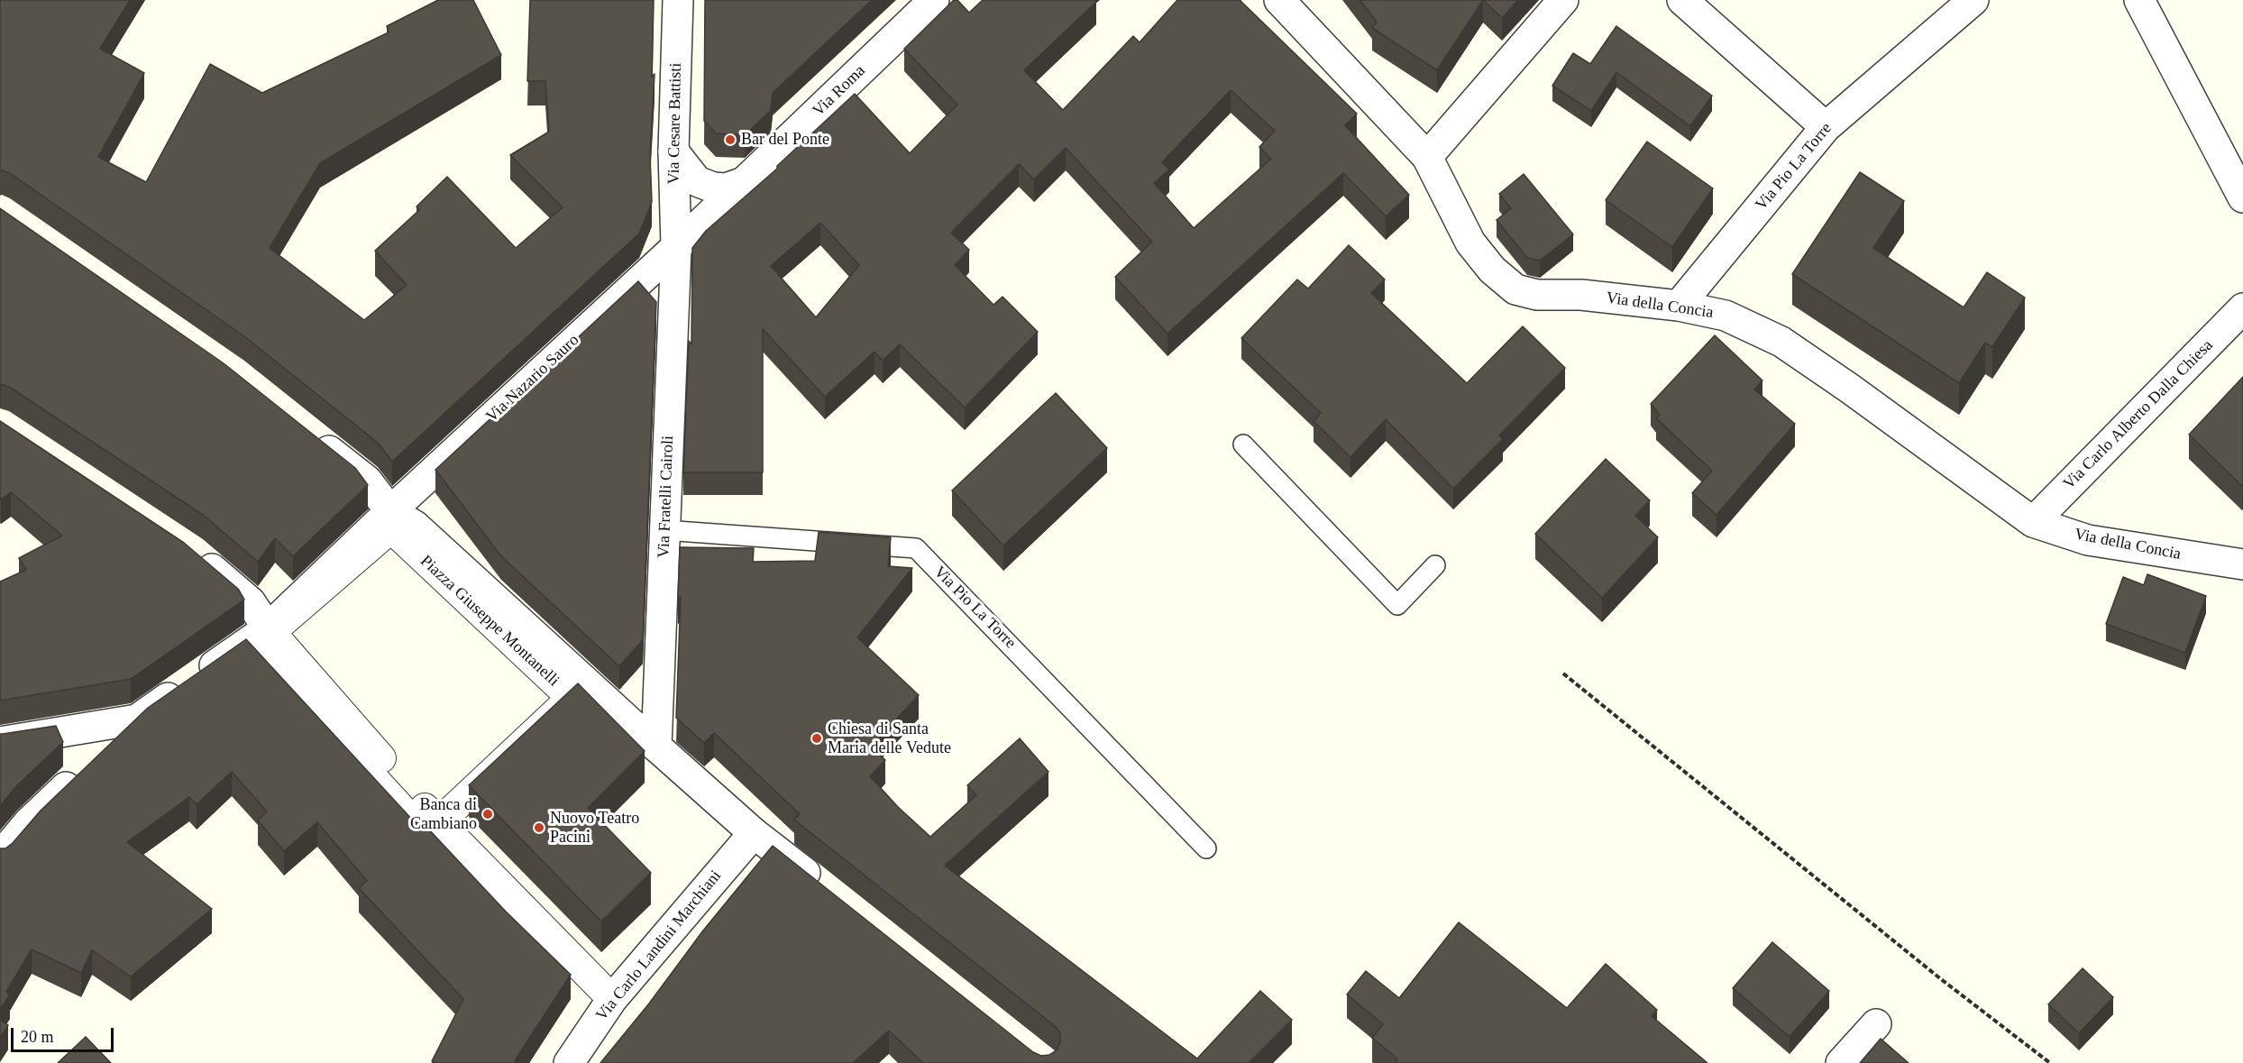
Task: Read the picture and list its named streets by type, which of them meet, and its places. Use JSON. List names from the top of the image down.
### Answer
{
  "streets": {
    "street": [
      "Via Roma",
      "Via Cesare Battisti",
      "Via Pio La Torre",
      "Via della Concia",
      "Via Nazario Sauro",
      "Via Carlo Alberto Dalla Chiesa",
      "Via Fratelli Cairoli",
      "Piazza Giuseppe Montanelli",
      "Via Carlo Landini Marchiani"
    ]
  },
  "crossings": [
    ["Via Roma", "Via Cesare Battisti"],
    ["Via Roma", "Via Nazario Sauro"],
    ["Via Roma", "Via Fratelli Cairoli"],
    ["Via Cesare Battisti", "Via Nazario Sauro"],
    ["Via Cesare Battisti", "Via Fratelli Cairoli"],
    ["Via Pio La Torre", "Via della Concia"],
    ["Via Pio La Torre", "Via Fratelli Cairoli"],
    ["Via della Concia", "Via Carlo Alberto Dalla Chiesa"],
    ["Via Nazario Sauro", "Via Fratelli Cairoli"],
    ["Via Nazario Sauro", "Piazza Giuseppe Montanelli"],
    ["Via Fratelli Cairoli", "Piazza Giuseppe Montanelli"],
    ["Piazza Giuseppe Montanelli", "Via Carlo Landini Marchiani"]
  ],
  "places": [
    "Bar del Ponte",
    "Chiesa di Santa Maria delle Vedute",
    "Banca di Cambiano",
    "Nuovo Teatro Pacini"
  ],
  "scale_bar": "20 m"
}
